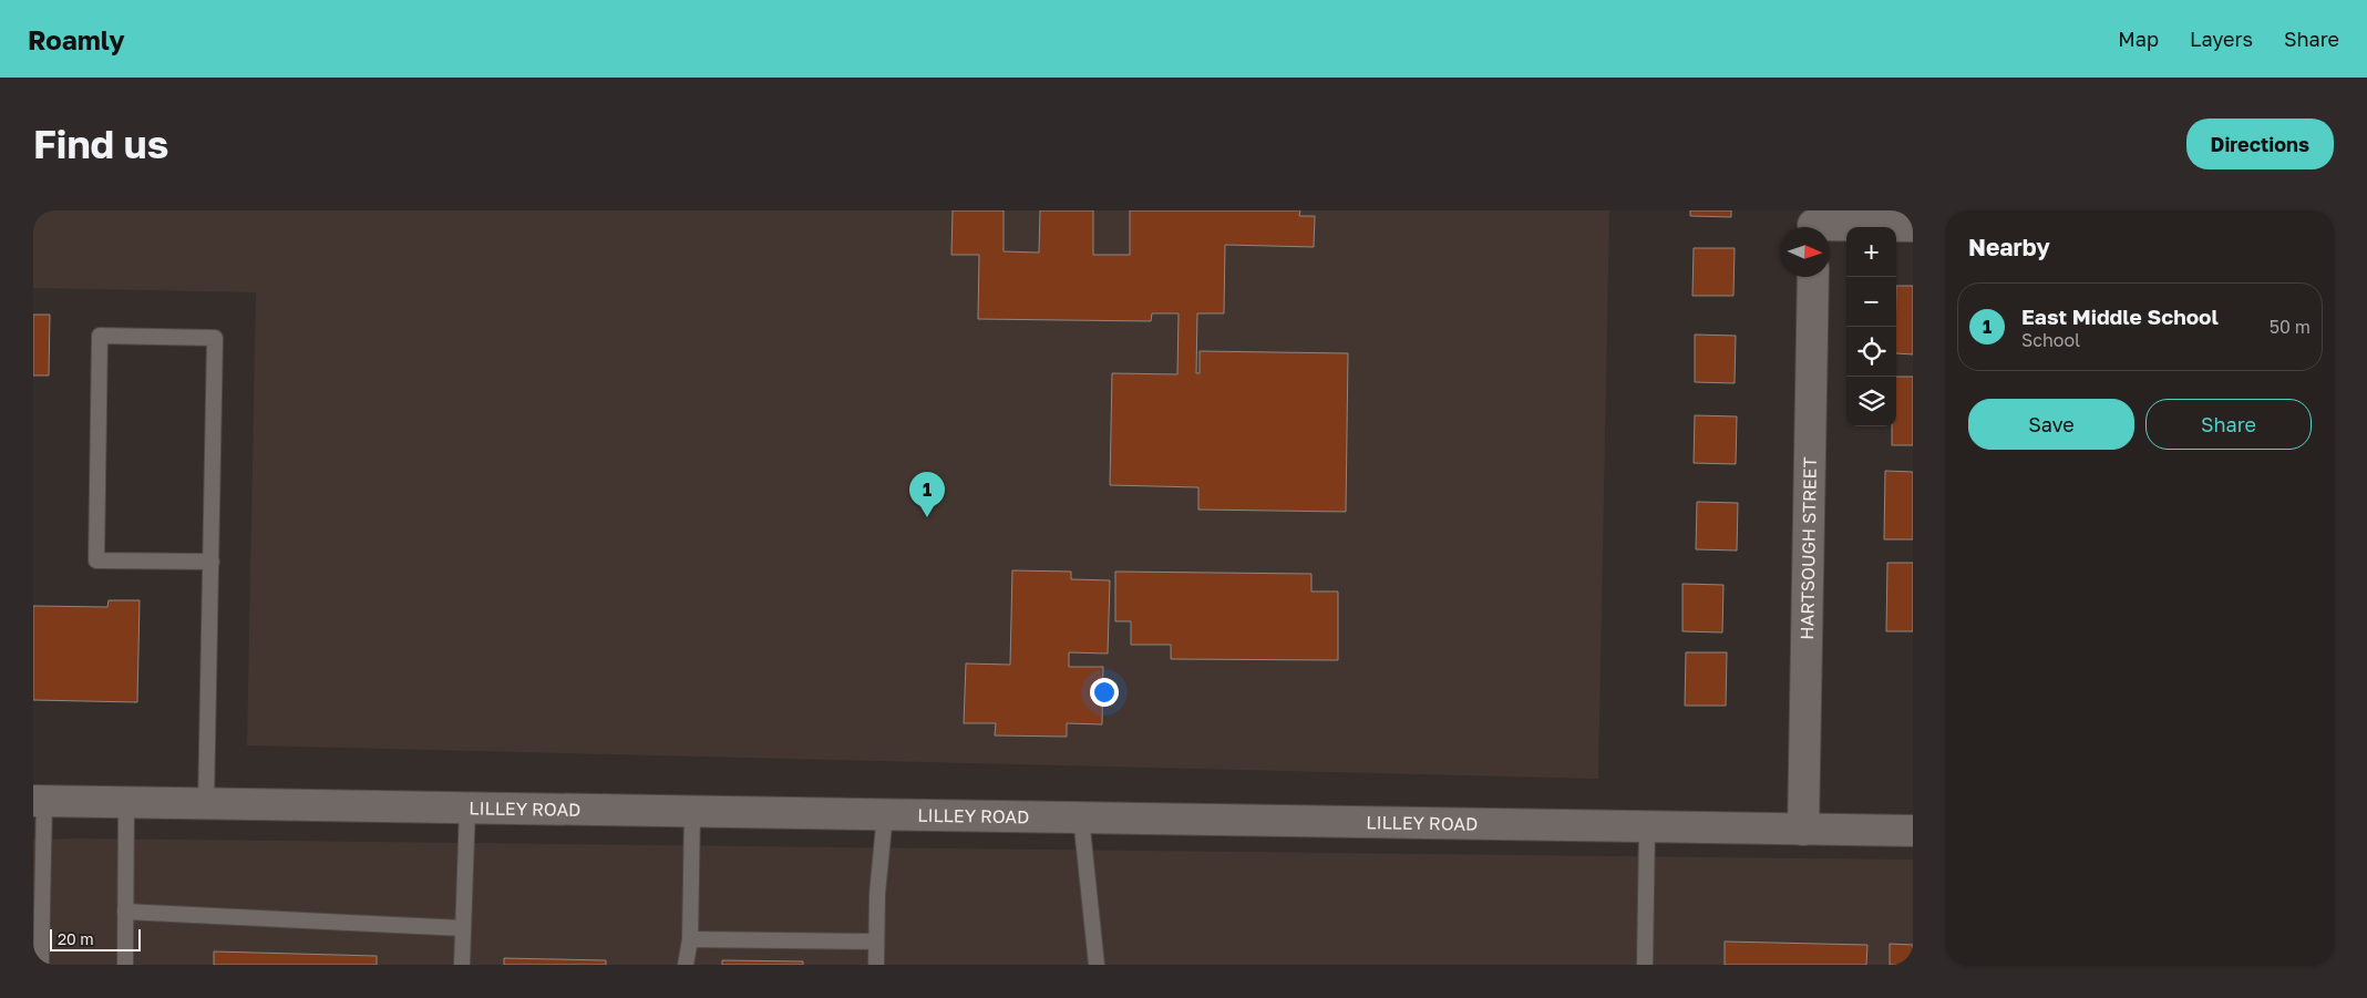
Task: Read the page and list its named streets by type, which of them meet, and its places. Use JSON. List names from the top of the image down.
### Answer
{
  "streets": {
    "street": ["HARTSOUGH STREET", "LILLEY ROAD"]
  },
  "crossings": [
    ["HARTSOUGH STREET", "LILLEY ROAD"]
  ],
  "scale_bar": "20 m",
  "north": "right",
  "page": {
    "header": "Roamly",
    "nav": ["Map", "Layers", "Share"],
    "buttons": [
      "Directions",
      ["Save", "Share"]
    ],
    "title": "Find us",
    "heading": "Nearby",
    "map_buttons": ["+", "−"],
    "list": [
      {
        "mark": "1",
        "name": "East Middle School",
        "note": "School",
        "value": "50 m"
      }
    ],
    "pins": "1",
    "scale": "20 m"
  }
}
